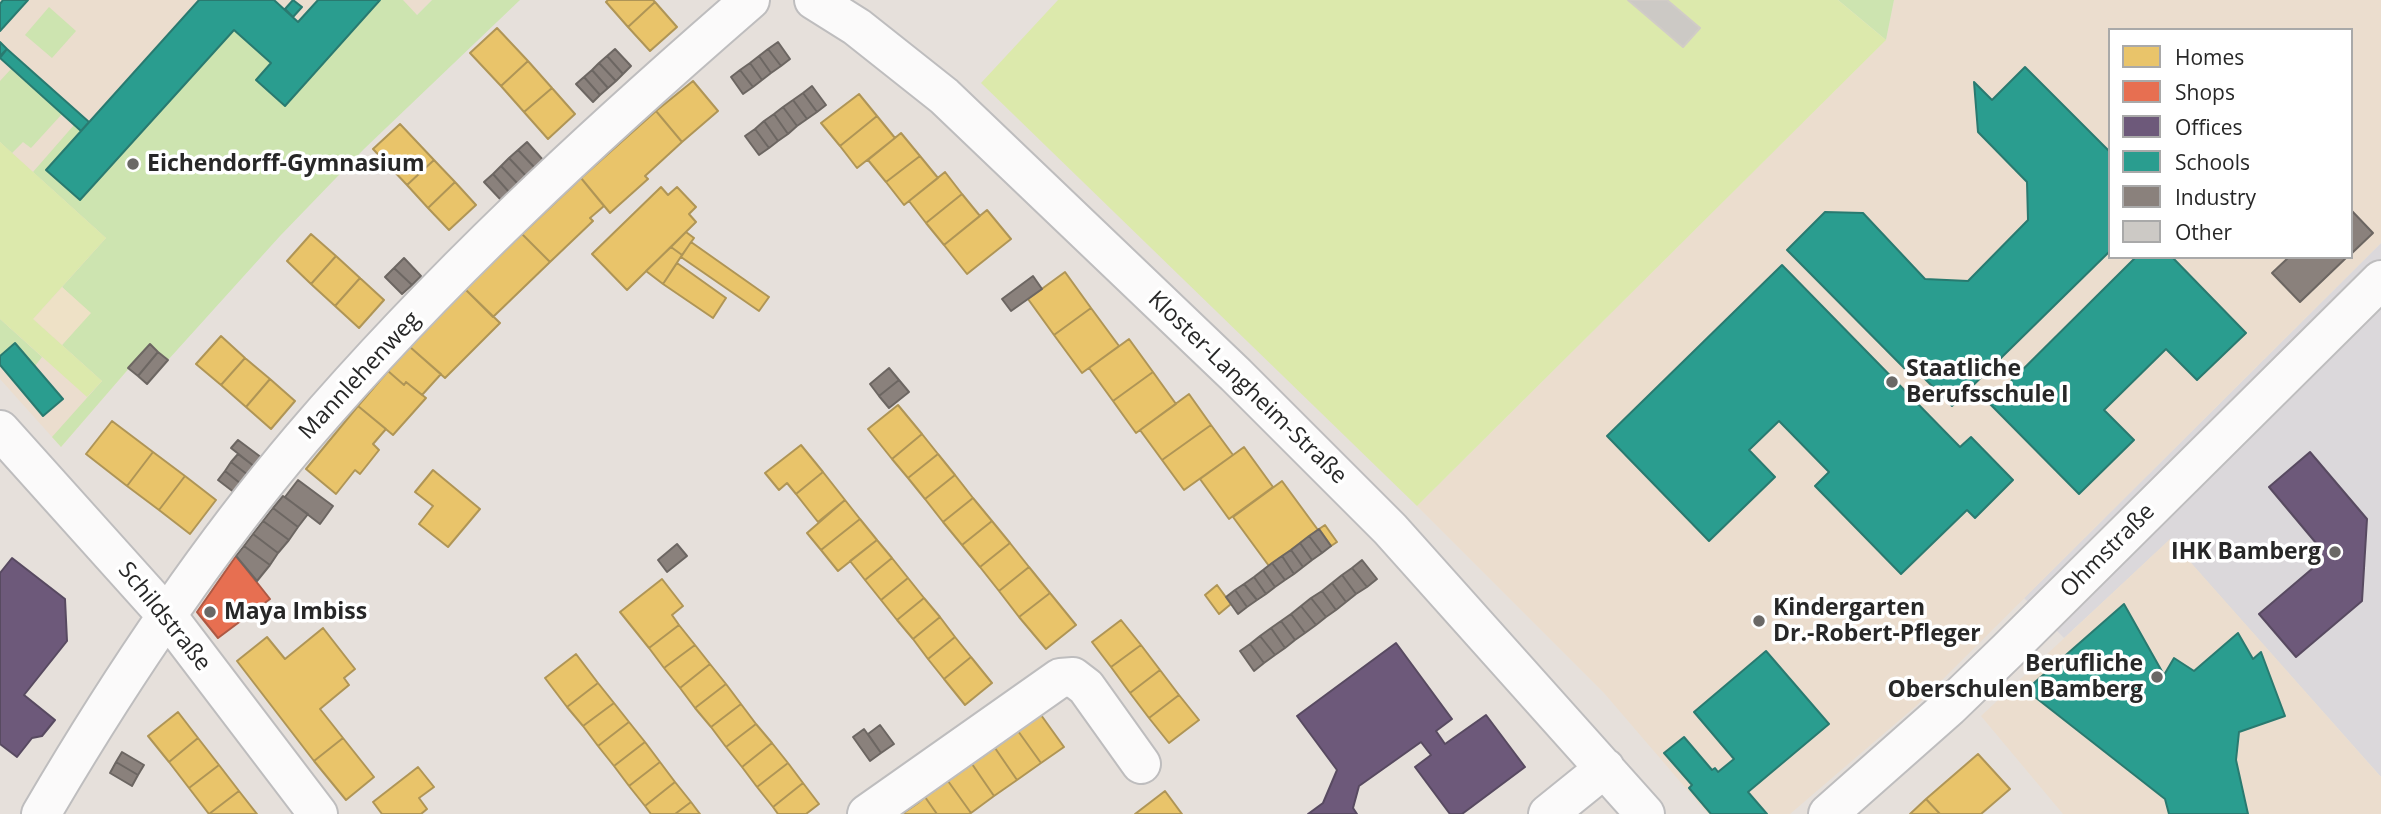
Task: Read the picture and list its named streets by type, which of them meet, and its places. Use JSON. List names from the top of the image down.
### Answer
{
  "streets": {
    "street": [
      "Mannlehenweg",
      "Kloster-Langheim-Straße",
      "Ohmstraße",
      "Schildstraße"
    ]
  },
  "crossings": [
    ["Mannlehenweg", "Schildstraße"]
  ],
  "places": [
    "Eichendorff-Gymnasium",
    "Staatliche Berufsschule I",
    "IHK Bamberg",
    "Maya Imbiss",
    "Kindergarten Dr.-Robert-Pfleger",
    "Berufliche Oberschulen Bamberg"
  ],
  "legend": [
    "Homes",
    "Shops",
    "Offices",
    "Schools",
    "Industry",
    "Other"
  ]
}
